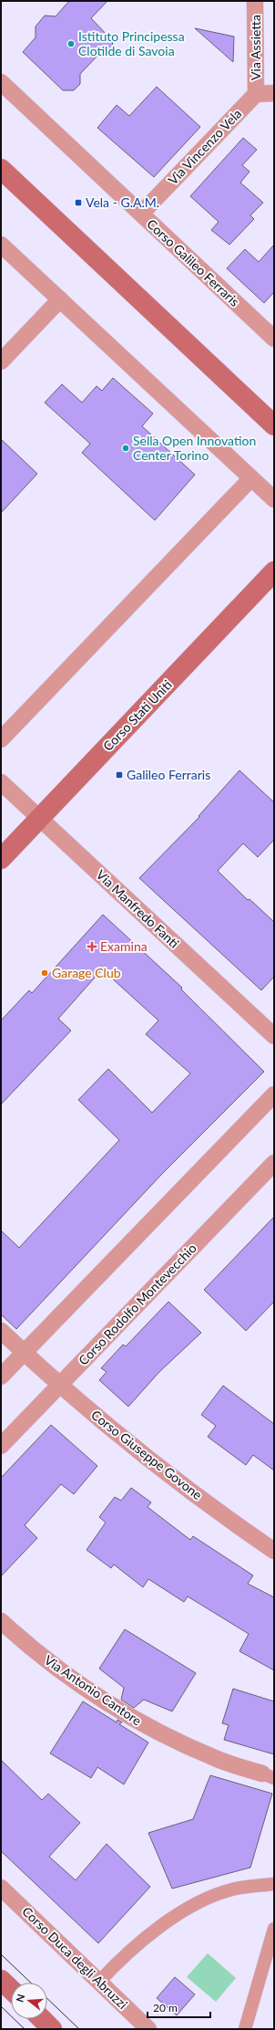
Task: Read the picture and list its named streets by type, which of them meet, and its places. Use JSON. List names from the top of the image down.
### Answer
{
  "streets": {
    "main road": ["Corso Stati Uniti"],
    "street": [
      "Via Assietta",
      "Via Vincenzo Vela",
      "Corso Galileo Ferraris",
      "Via Manfredo Fanti",
      "Corso Rodolfo Montevecchio",
      "Corso Giuseppe Govone",
      "Via Antonio Cantore",
      "Corso Duca degli Abruzzi"
    ]
  },
  "crossings": [
    ["Via Assietta", "Via Vincenzo Vela"],
    ["Via Vincenzo Vela", "Corso Galileo Ferraris"],
    ["Corso Stati Uniti", "Via Manfredo Fanti"],
    ["Corso Rodolfo Montevecchio", "Corso Giuseppe Govone"]
  ],
  "places": {
    "other": ["Istituto Principessa Clotilde di Savoia", "Sella Open Innovation Center Torino", "Garage Club"],
    "transit": ["Vela - G.A.M.", "Galileo Ferraris"],
    "health": ["Examina"]
  },
  "scale_bar": "20 m",
  "north": "left"
}
